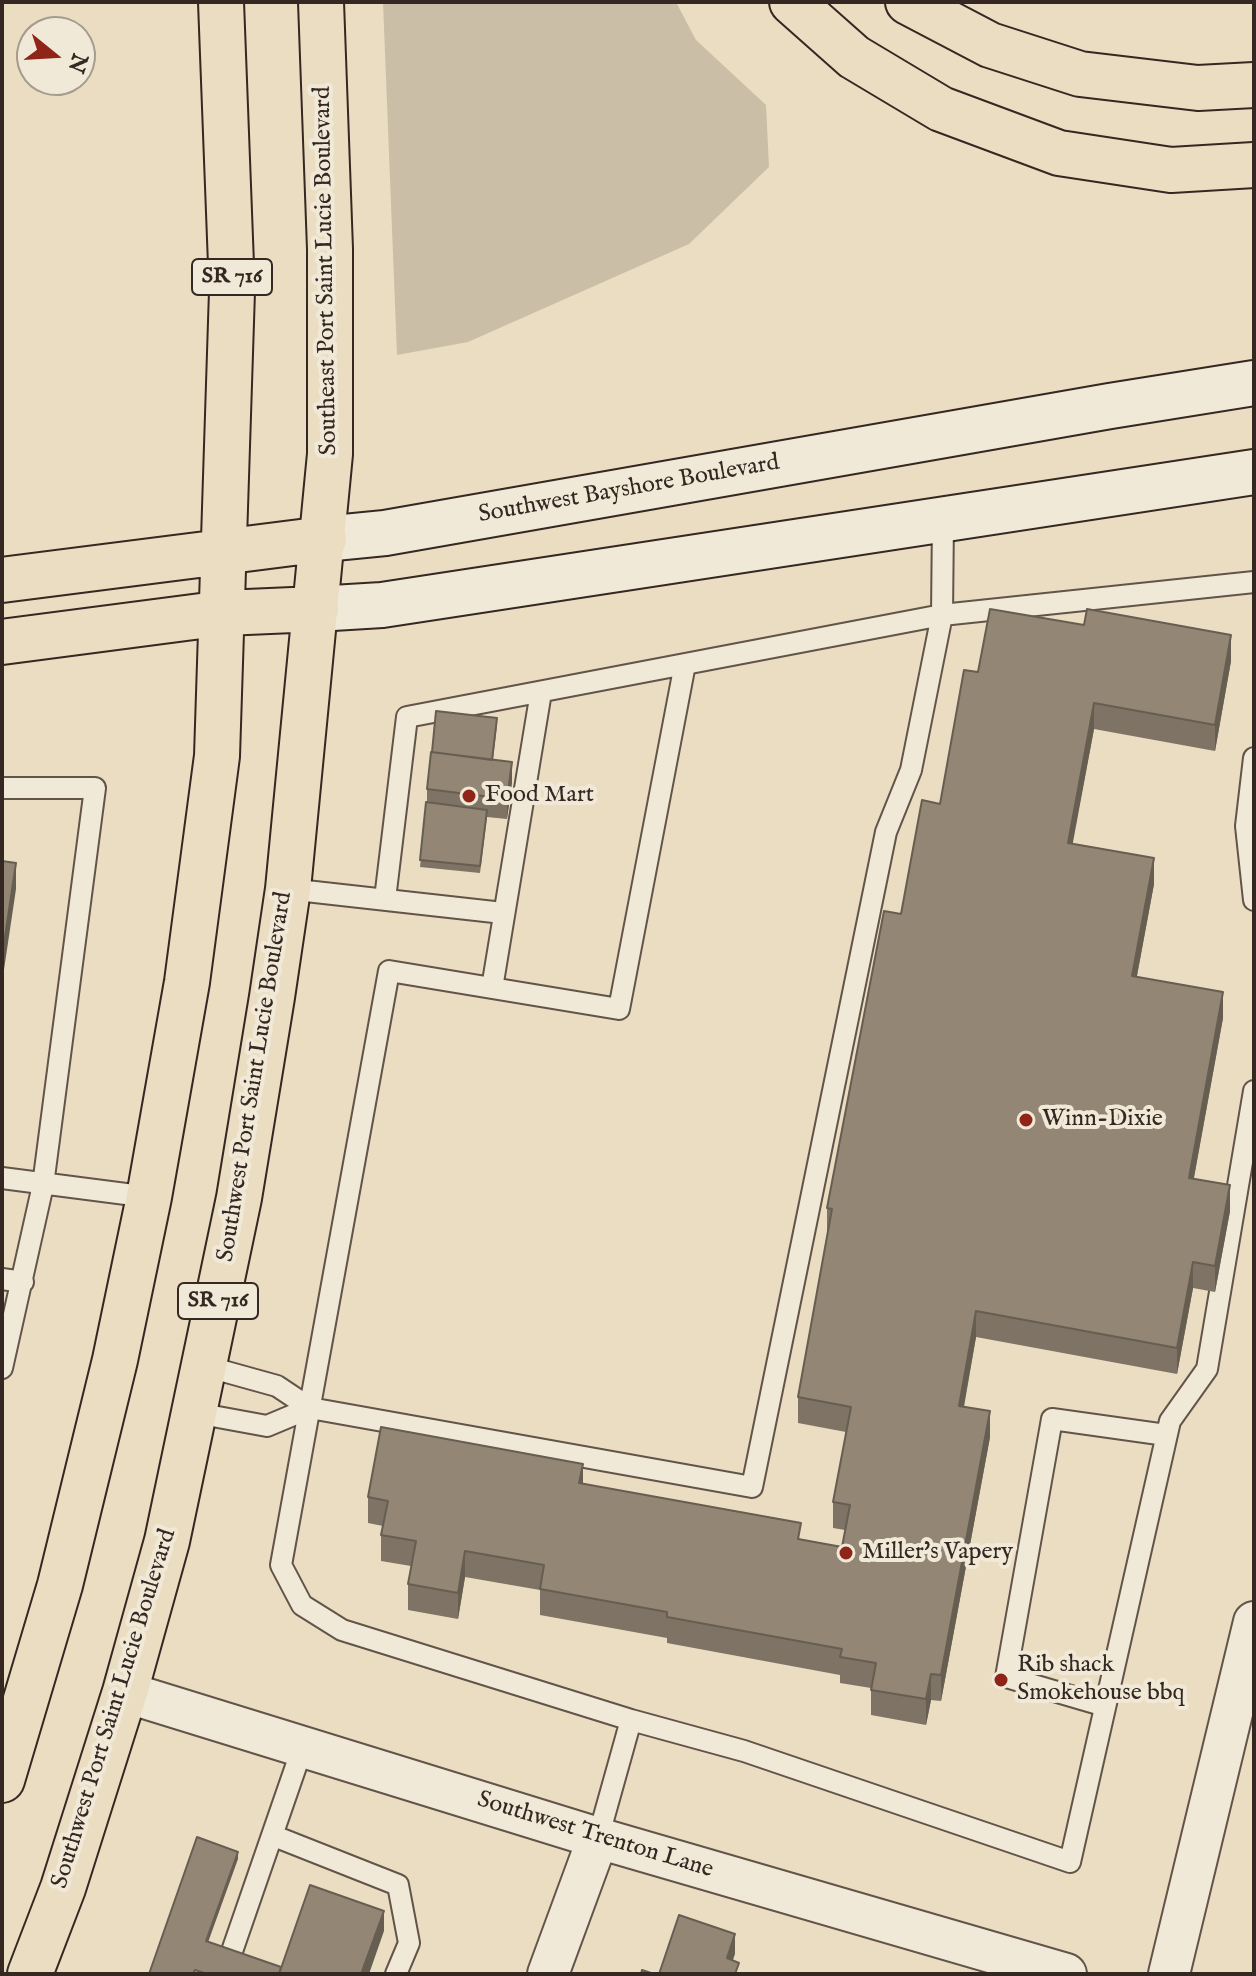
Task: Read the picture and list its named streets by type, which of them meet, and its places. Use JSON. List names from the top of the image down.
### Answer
{
  "streets": {
    "main road": [
      "Southeast Port Saint Lucie Boulevard",
      "SR 716",
      "Southwest Bayshore Boulevard",
      "Southwest Port Saint Lucie Boulevard"
    ],
    "street": ["Southwest Trenton Lane"]
  },
  "crossings": [
    ["Southeast Port Saint Lucie Boulevard", "Southwest Bayshore Boulevard"],
    ["Southeast Port Saint Lucie Boulevard", "Southwest Port Saint Lucie Boulevard"],
    ["SR 716", "Southwest Bayshore Boulevard"],
    ["Southwest Bayshore Boulevard", "Southwest Port Saint Lucie Boulevard"],
    ["Southwest Port Saint Lucie Boulevard", "Southwest Trenton Lane"]
  ],
  "places": [
    "Food Mart",
    "Winn-Dixie",
    "Miller's Vapery",
    "Rib shack Smokehouse bbq"
  ],
  "north": "right"
}
